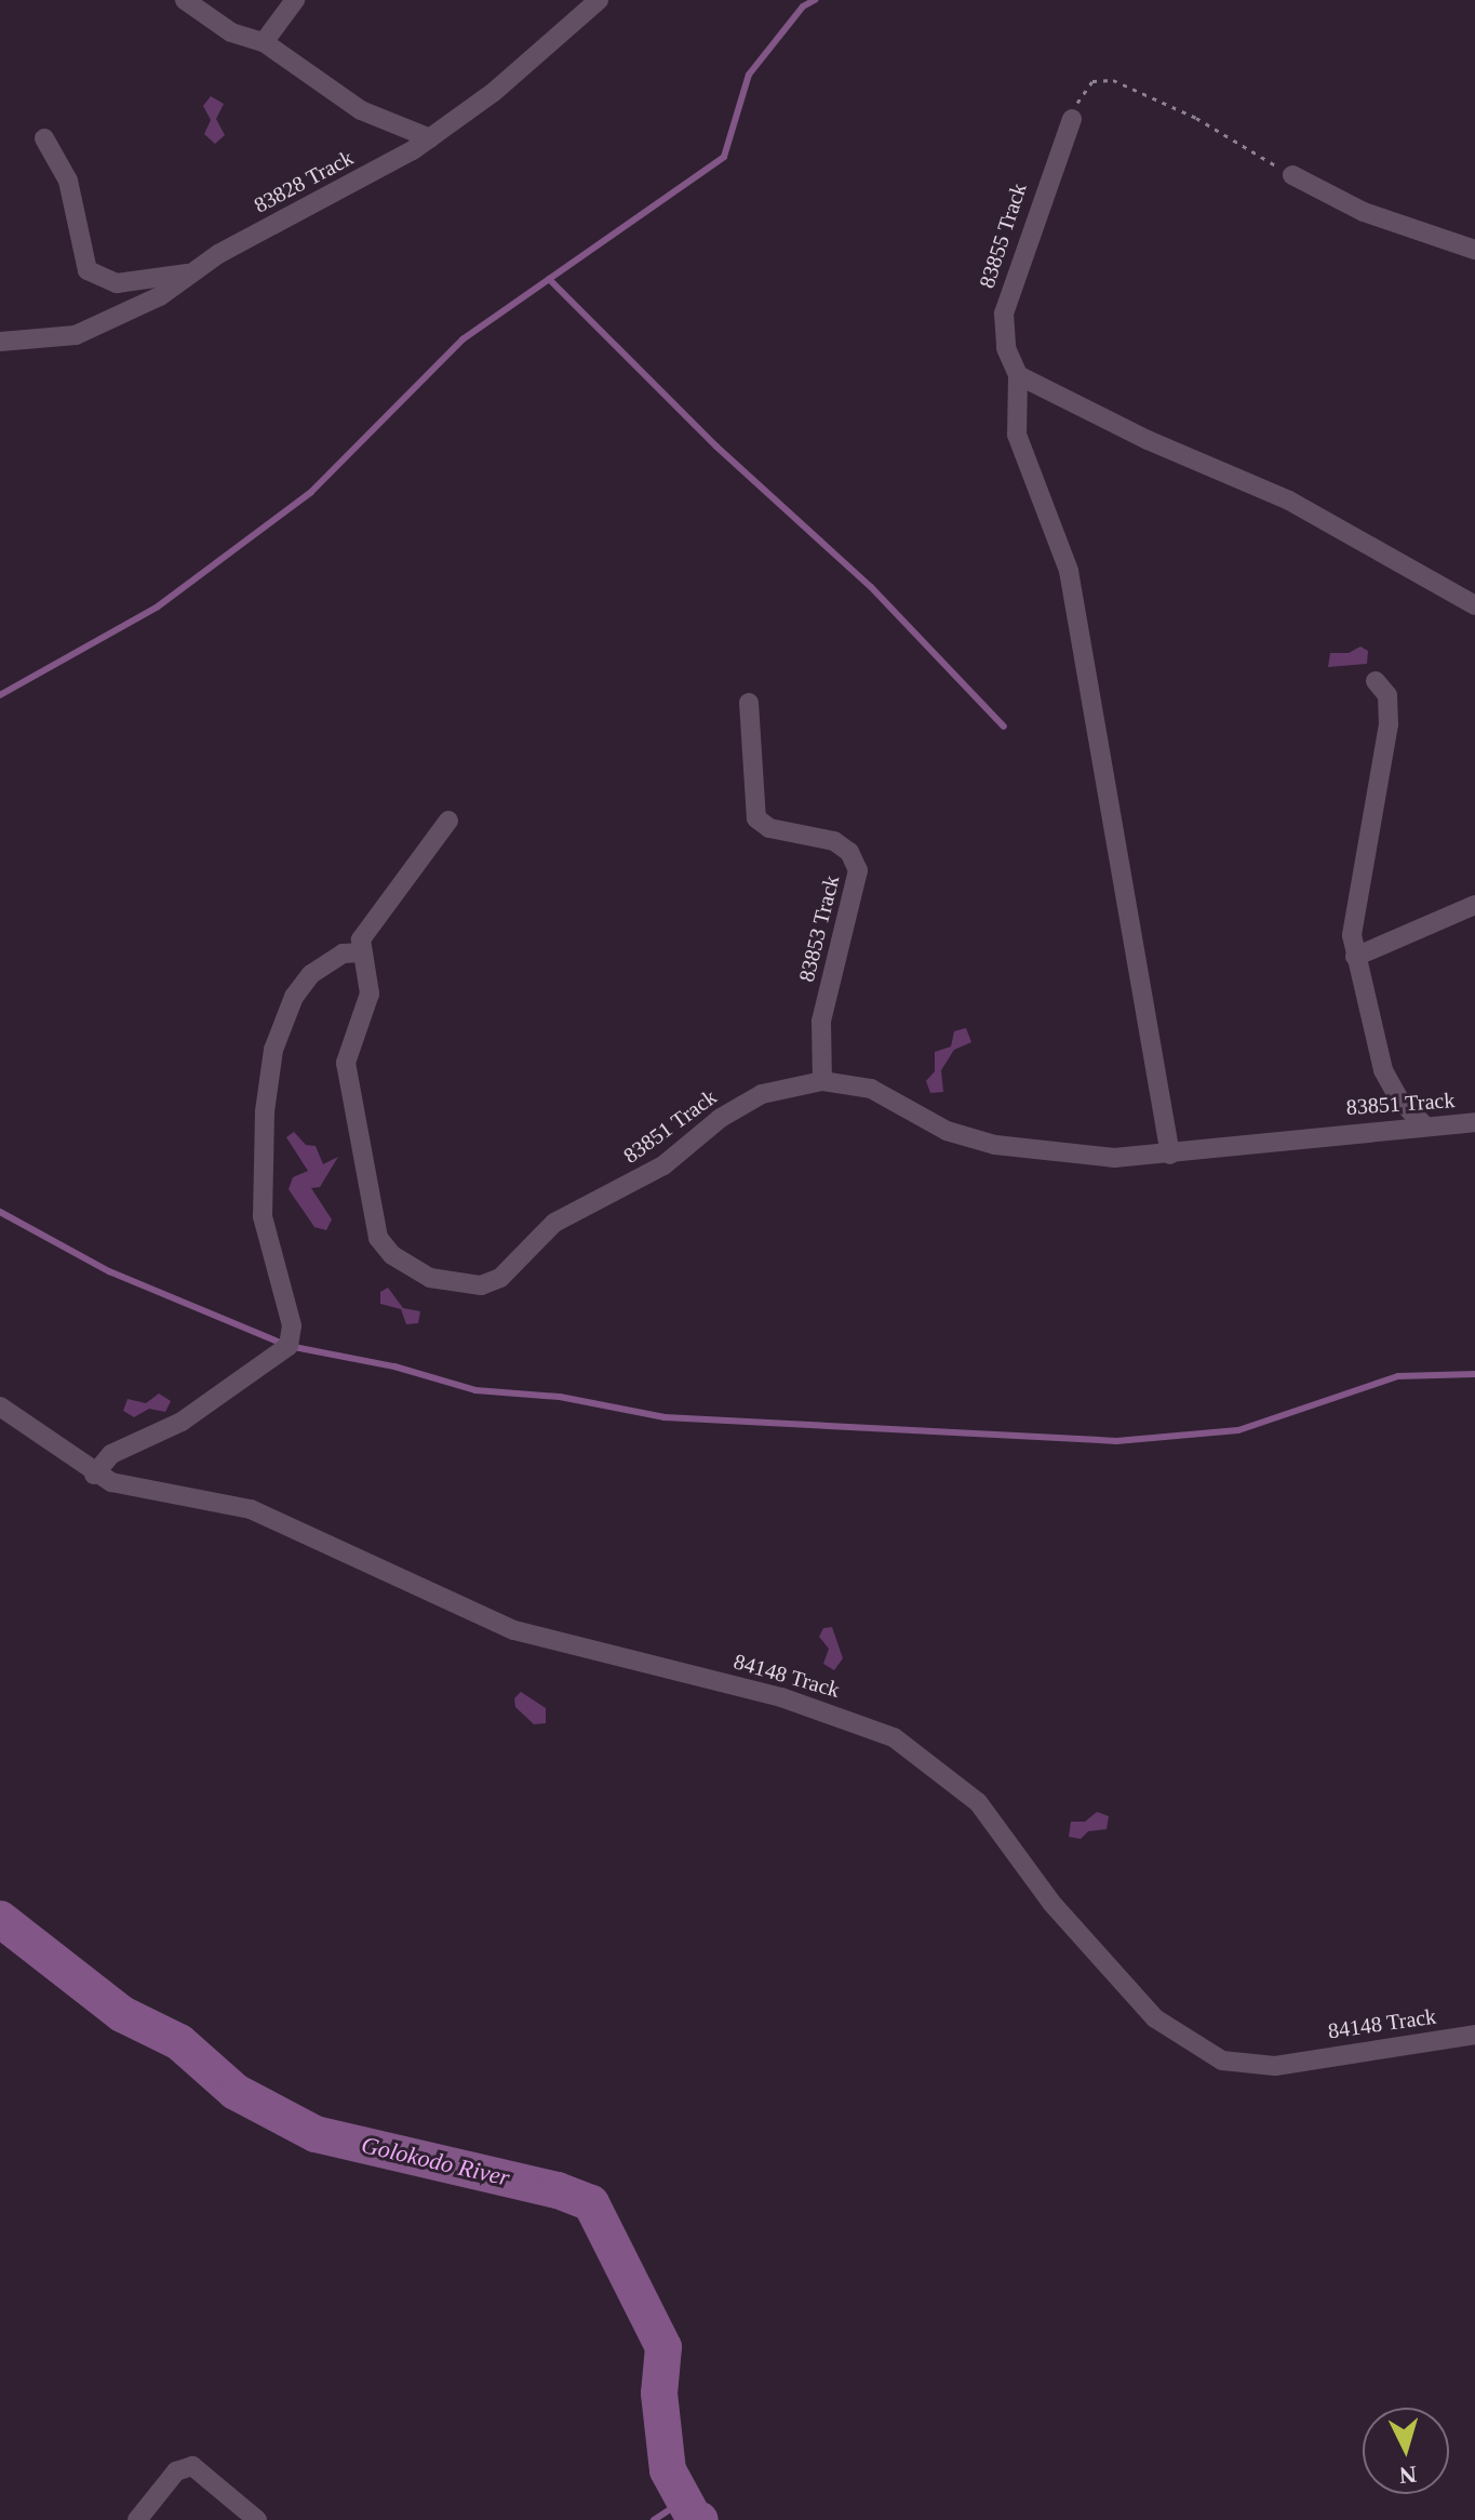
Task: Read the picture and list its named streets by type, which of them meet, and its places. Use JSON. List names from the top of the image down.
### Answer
{
  "streets": {
    "street": [
      "83828 Track",
      "83855 Track",
      "83853 Track",
      "83851 Track",
      "84148 Track"
    ]
  },
  "crossings": [
    ["83855 Track", "83851 Track"],
    ["83853 Track", "83851 Track"]
  ],
  "water": ["Golokodo River"],
  "north": "bottom"
}
